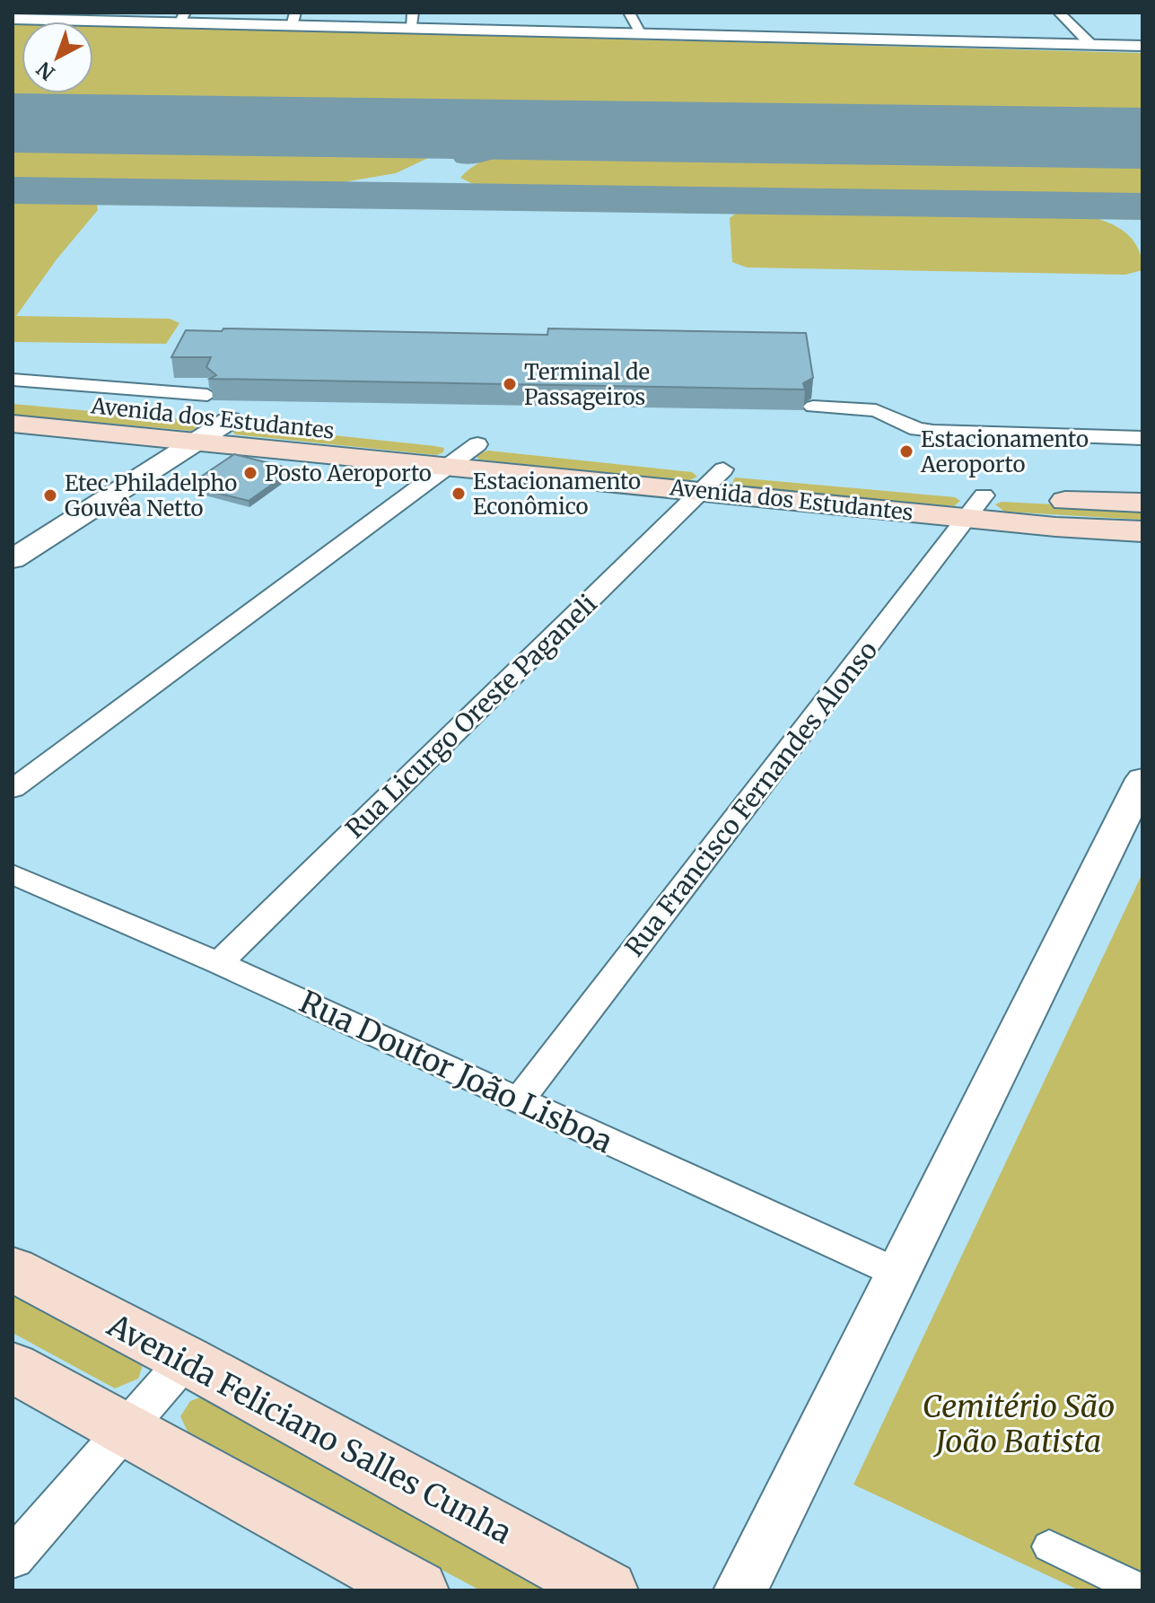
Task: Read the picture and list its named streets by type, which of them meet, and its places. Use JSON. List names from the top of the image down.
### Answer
{
  "streets": {
    "main road": ["Avenida dos Estudantes", "Avenida Feliciano Salles Cunha"],
    "street": ["Rua Licurgo Oreste Paganeli", "Rua Francisco Fernandes Alonso", "Rua Doutor João Lisboa"]
  },
  "crossings": [
    ["Avenida dos Estudantes", "Rua Licurgo Oreste Paganeli"],
    ["Avenida dos Estudantes", "Rua Francisco Fernandes Alonso"],
    ["Rua Licurgo Oreste Paganeli", "Rua Doutor João Lisboa"],
    ["Rua Francisco Fernandes Alonso", "Rua Doutor João Lisboa"]
  ],
  "parks": ["Cemitério São João Batista"],
  "places": [
    "Terminal de Passageiros",
    "Estacionamento Aeroporto",
    "Posto Aeroporto",
    "Estacionamento Econômico",
    "Etec Philadelpho Gouvêa Netto"
  ],
  "north": "bottom left"
}
